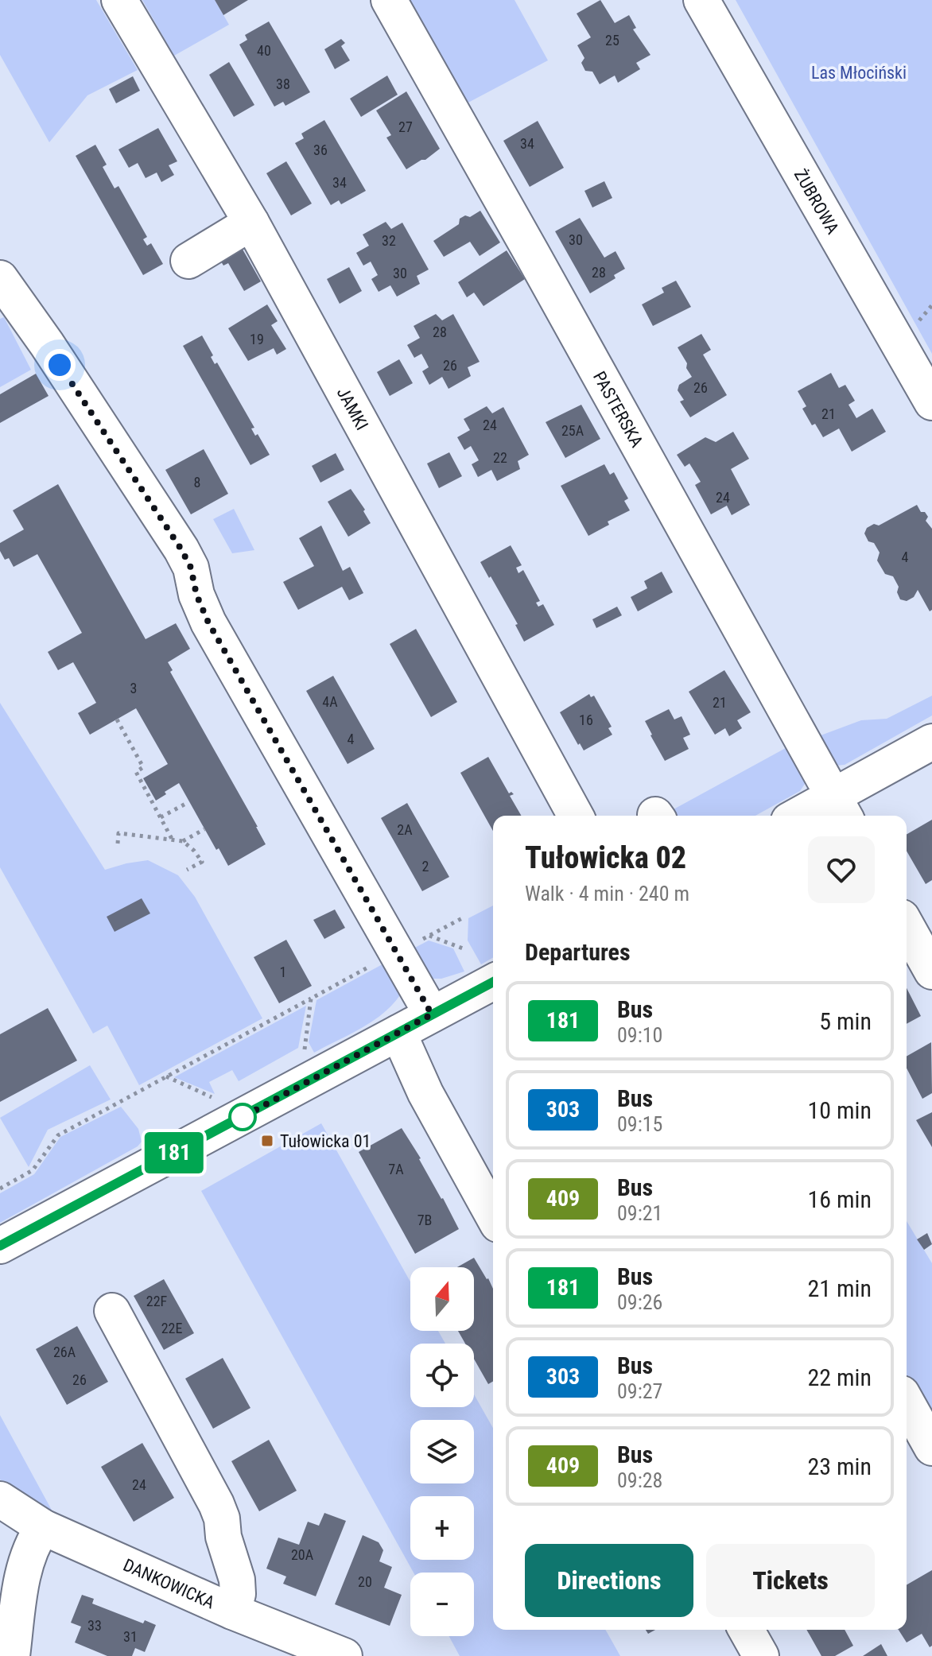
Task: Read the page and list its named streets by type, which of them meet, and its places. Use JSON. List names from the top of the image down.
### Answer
{
  "streets": {
    "street": [
      "ŻUBROWA",
      "JAMKI",
      "PASTERSKA",
      "DANKOWICKA"
    ]
  },
  "parks": ["Las Młociński"],
  "places": {
    "transit": ["Tułowicka 01"]
  },
  "lines": ["bus line 181"],
  "house_numbers": [
    "25",
    "40",
    "38",
    "27",
    "34",
    "36",
    "34",
    "30",
    "32",
    "28",
    "30",
    "28",
    "19",
    "26",
    "26",
    "21",
    "24",
    "25A",
    "22",
    "8",
    "24",
    "4",
    "3",
    "4A",
    "21",
    "16",
    "4",
    "2A",
    "2",
    "1",
    "7A",
    "7B",
    "22F",
    "22E",
    "26A",
    "26",
    "24",
    "20A",
    "20",
    "33",
    "31"
  ],
  "north": "top",
  "page": {
    "on_map": "181",
    "heading": [
      ["Tułowicka 02", "Walk · 4 min · 240 m"],
      "Departures"
    ],
    "list": [
      {
        "mark": "181",
        "name": "Bus",
        "note": "09:10",
        "value": "5 min"
      },
      {
        "mark": "303",
        "name": "Bus",
        "note": "09:15",
        "value": "10 min"
      },
      {
        "mark": "409",
        "name": "Bus",
        "note": "09:21",
        "value": "16 min"
      },
      {
        "mark": "181",
        "name": "Bus",
        "note": "09:26",
        "value": "21 min"
      },
      {
        "mark": "303",
        "name": "Bus",
        "note": "09:27",
        "value": "22 min"
      },
      {
        "mark": "409",
        "name": "Bus",
        "note": "09:28",
        "value": "23 min"
      }
    ],
    "map_buttons": ["+", "−"],
    "buttons": ["Directions", "Tickets"]
  }
}
